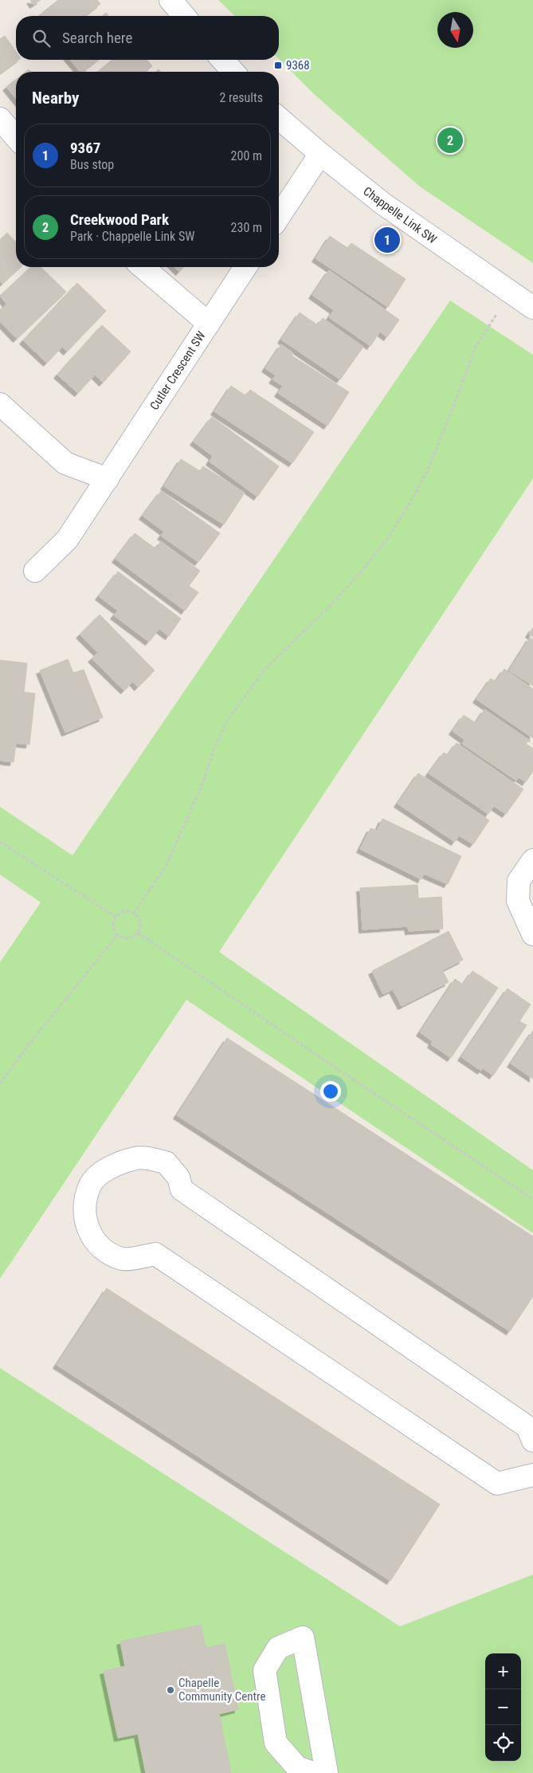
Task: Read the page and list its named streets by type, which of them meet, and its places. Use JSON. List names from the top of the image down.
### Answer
{
  "streets": {
    "street": ["Chappelle Link SW", "Cutler Crescent SW"]
  },
  "places": {
    "transit": ["9368"],
    "other": ["Chapelle Community Centre"]
  },
  "north": "bottom",
  "page": {
    "search": "Search here",
    "heading": ["Nearby", "2 results"],
    "list": [
      {
        "mark": "1",
        "name": "9367",
        "note": "Bus stop",
        "value": "200 m"
      },
      {
        "mark": "2",
        "name": "Creekwood Park",
        "note": "Park · Chappelle Link SW",
        "value": "230 m"
      }
    ],
    "pins": ["2", "1"],
    "map_buttons": ["+", "−"]
  }
}
